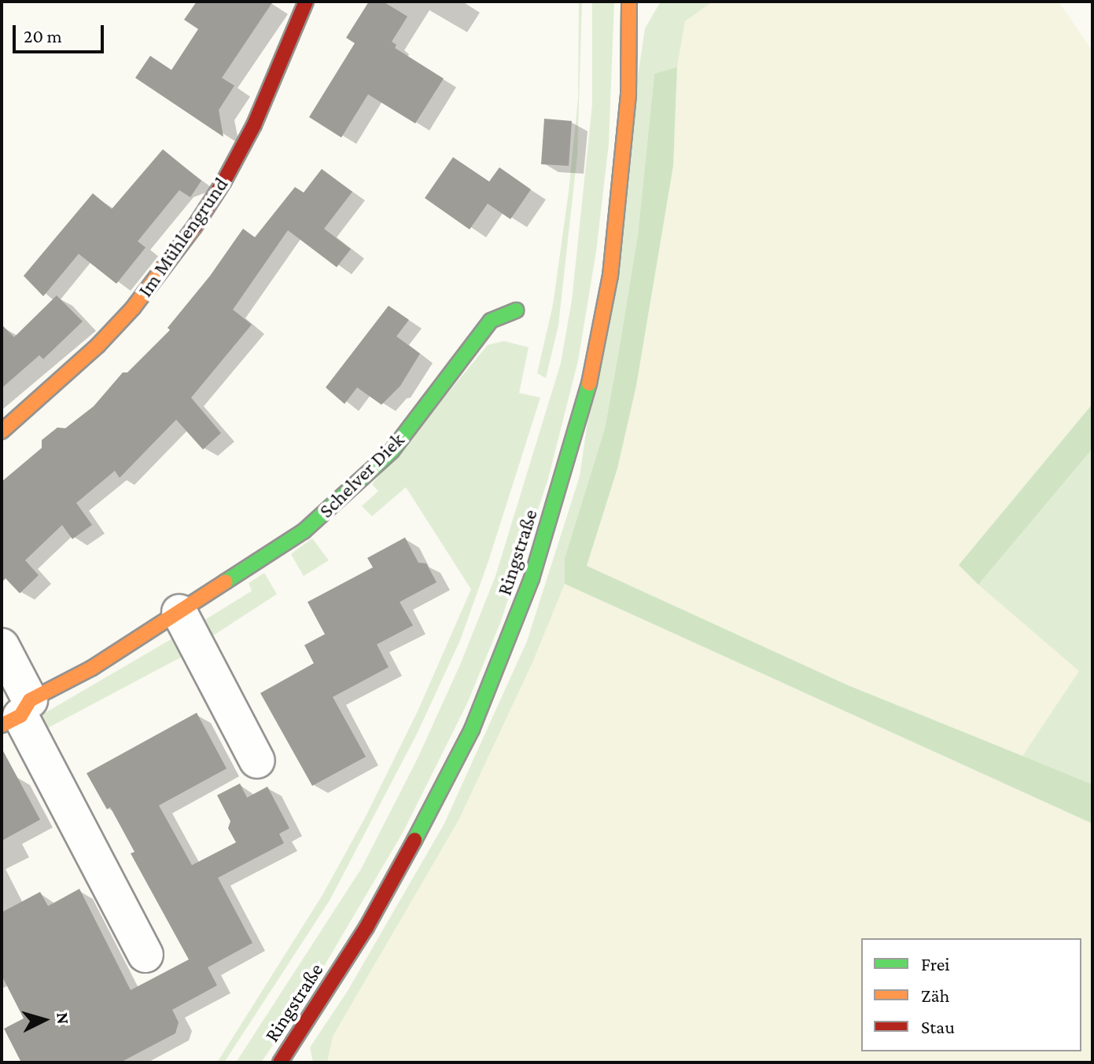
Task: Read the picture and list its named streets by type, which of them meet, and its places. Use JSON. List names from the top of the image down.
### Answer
{
  "streets": {
    "street": ["Im Mühlengrund", "Schelver Diek", "Ringstraße"]
  },
  "legend": ["Frei", "Zäh", "Stau"],
  "scale_bar": "20 m",
  "north": "right"
}
